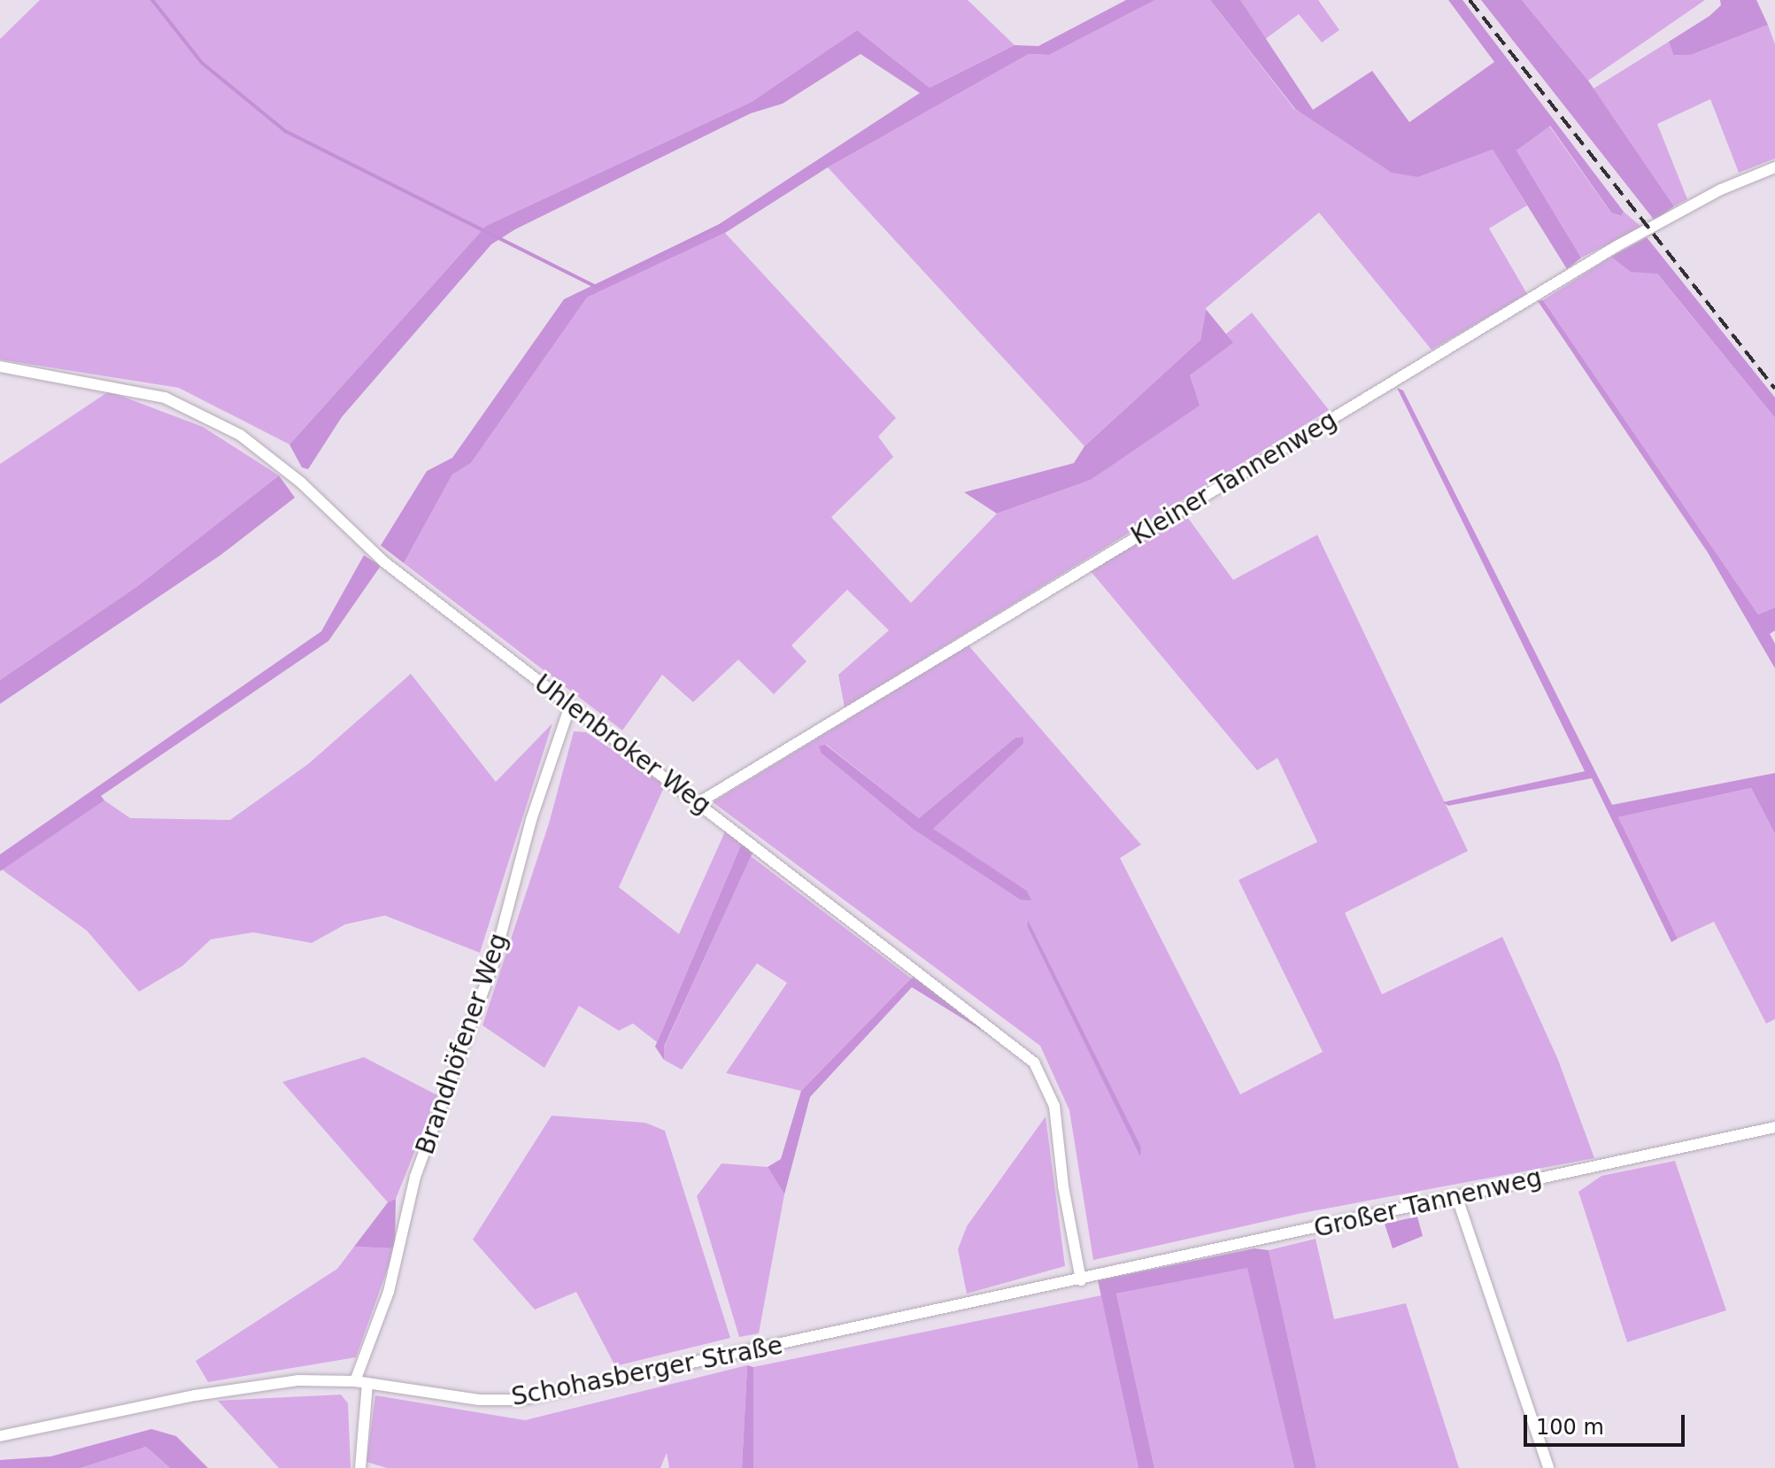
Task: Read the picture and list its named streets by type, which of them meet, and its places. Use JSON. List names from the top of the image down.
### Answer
{
  "streets": {
    "street": [
      "Kleiner Tannenweg",
      "Uhlenbroker Weg",
      "Brandhöfener Weg",
      "Großer Tannenweg",
      "Schohasberger Straße"
    ]
  },
  "crossings": [
    ["Kleiner Tannenweg", "Uhlenbroker Weg"],
    ["Uhlenbroker Weg", "Brandhöfener Weg"],
    ["Uhlenbroker Weg", "Großer Tannenweg"],
    ["Uhlenbroker Weg", "Schohasberger Straße"],
    ["Brandhöfener Weg", "Schohasberger Straße"],
    ["Großer Tannenweg", "Schohasberger Straße"]
  ],
  "scale_bar": "100 m"
}
